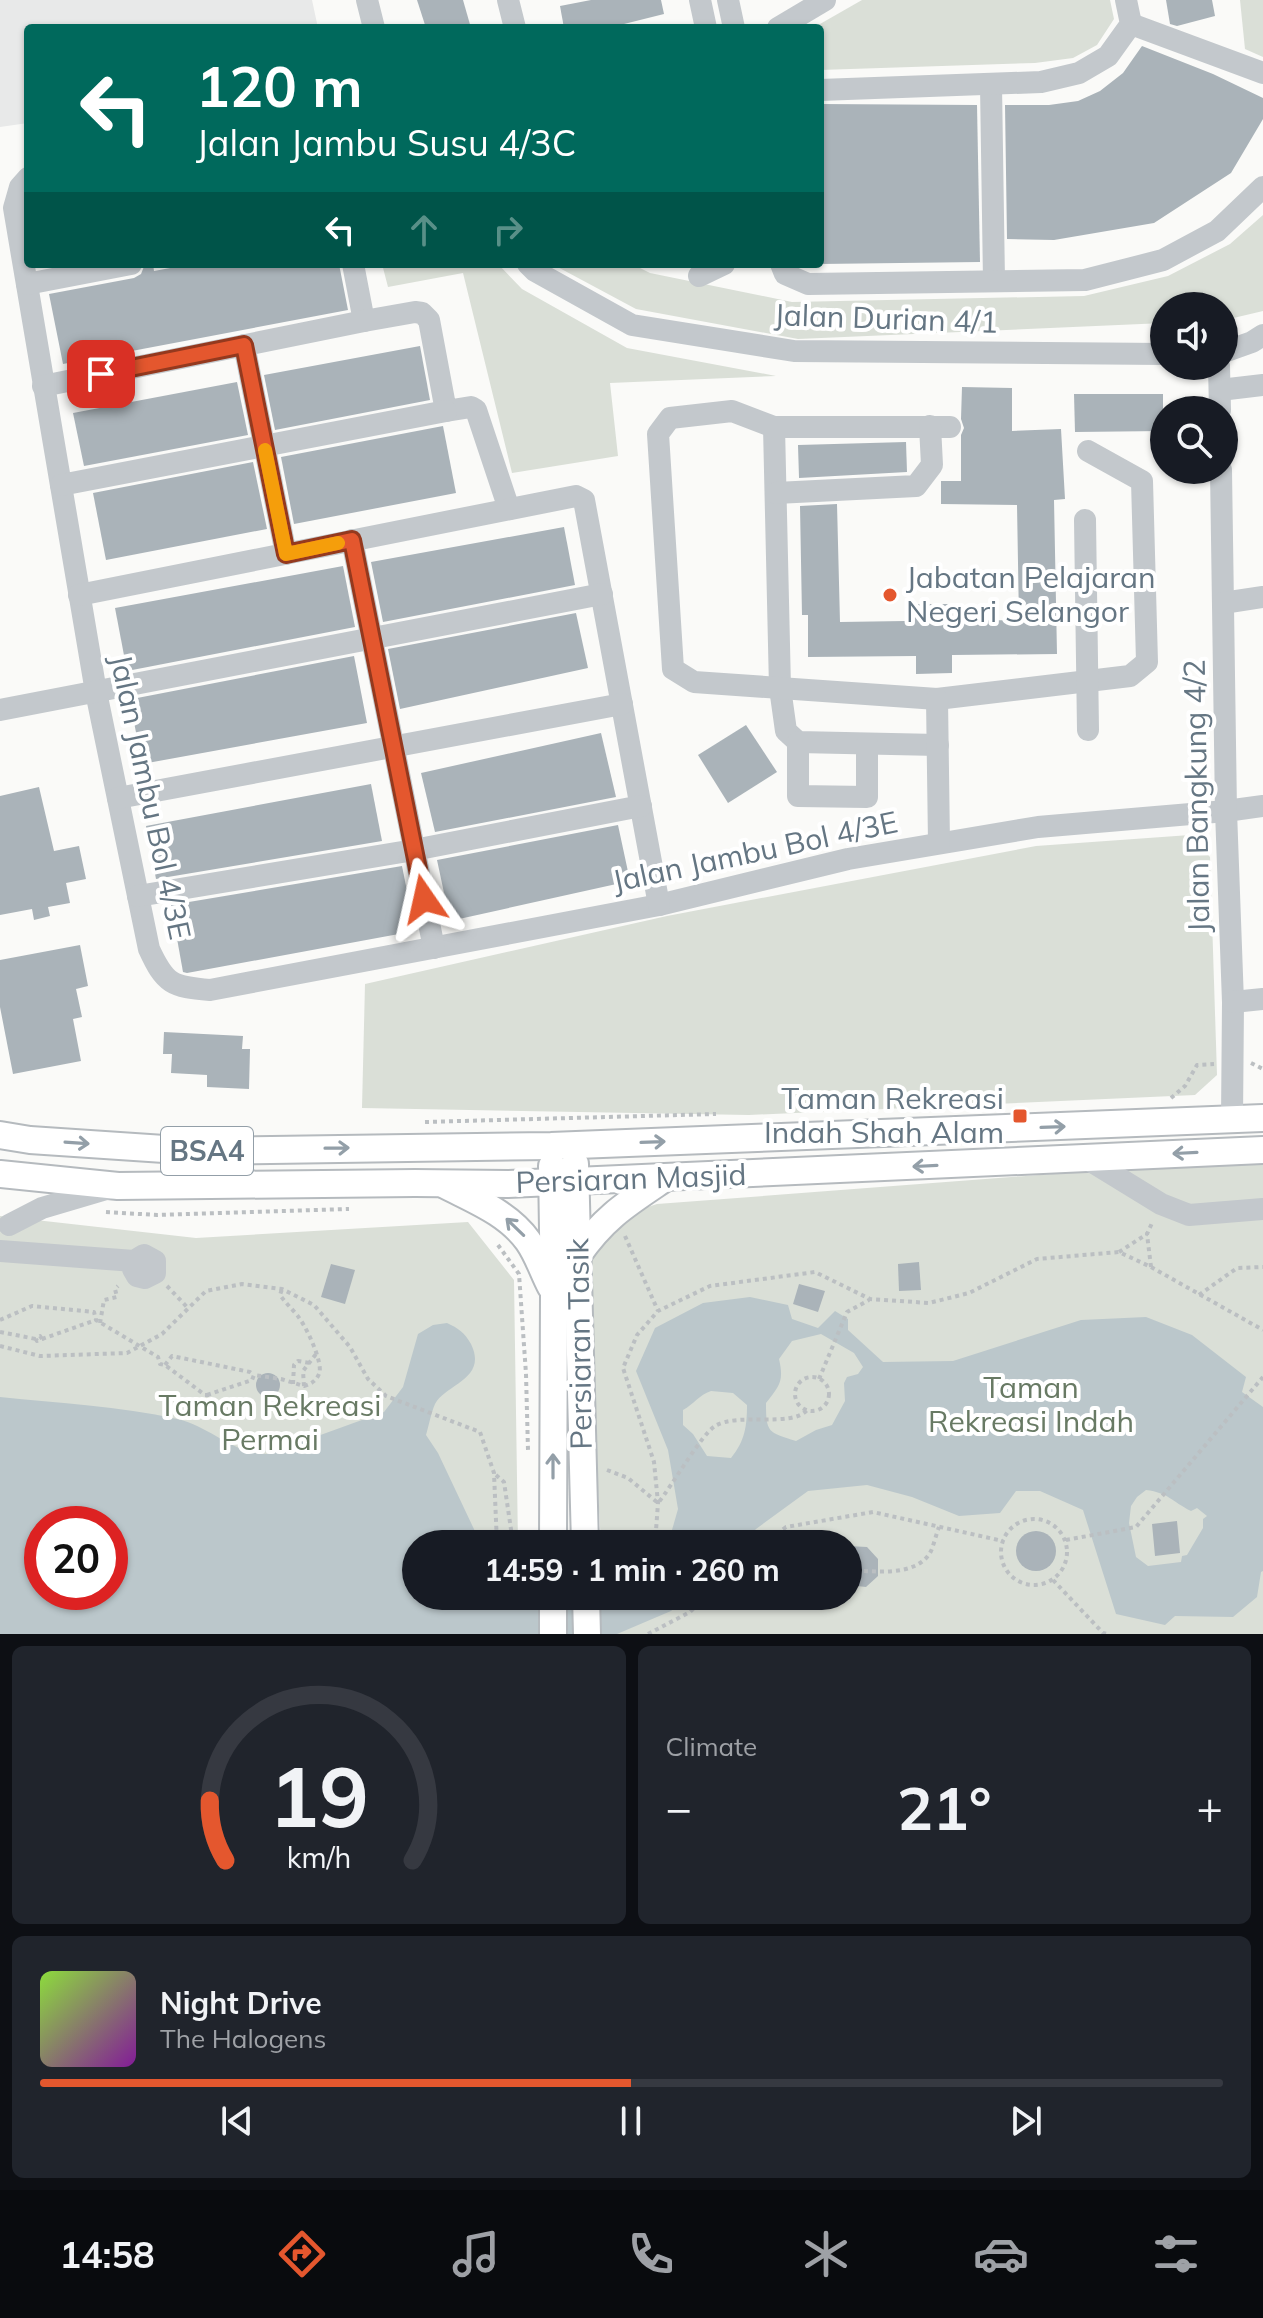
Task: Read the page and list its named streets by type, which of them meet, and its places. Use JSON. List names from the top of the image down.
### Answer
{
  "streets": {
    "main road": ["BSA4", "Persiaran Masjid", "Persiaran Tasik"],
    "street": ["Jalan Durian 4/1", "Jalan Bangkung 4/2", "Jalan Jambu Bol 4/3E"]
  },
  "crossings": [
    ["Jalan Bangkung 4/2", "Jalan Jambu Bol 4/3E"],
    ["Jalan Bangkung 4/2", "Persiaran Masjid"],
    ["Persiaran Masjid", "Persiaran Tasik"]
  ],
  "parks": ["Taman Rekreasi Indah", "Taman Rekreasi Permai"],
  "places": {
    "other": ["Jabatan Pelajaran Negeri Selangor"],
    "transit": ["Taman Rekreasi Indah Shah Alam"]
  },
  "page": {
    "turn": ["120 m", "Jalan Jambu Susu 4/3C"],
    "limit": "20",
    "trip": "14:59 · 1 min · 260 m",
    "tile": "Climate",
    "heat": ["−", "21°", "+"],
    "song": ["Night Drive", "The Halogens"],
    "tabs": "14:58",
    "gauge": ["19", "km/h"]
  }
}
